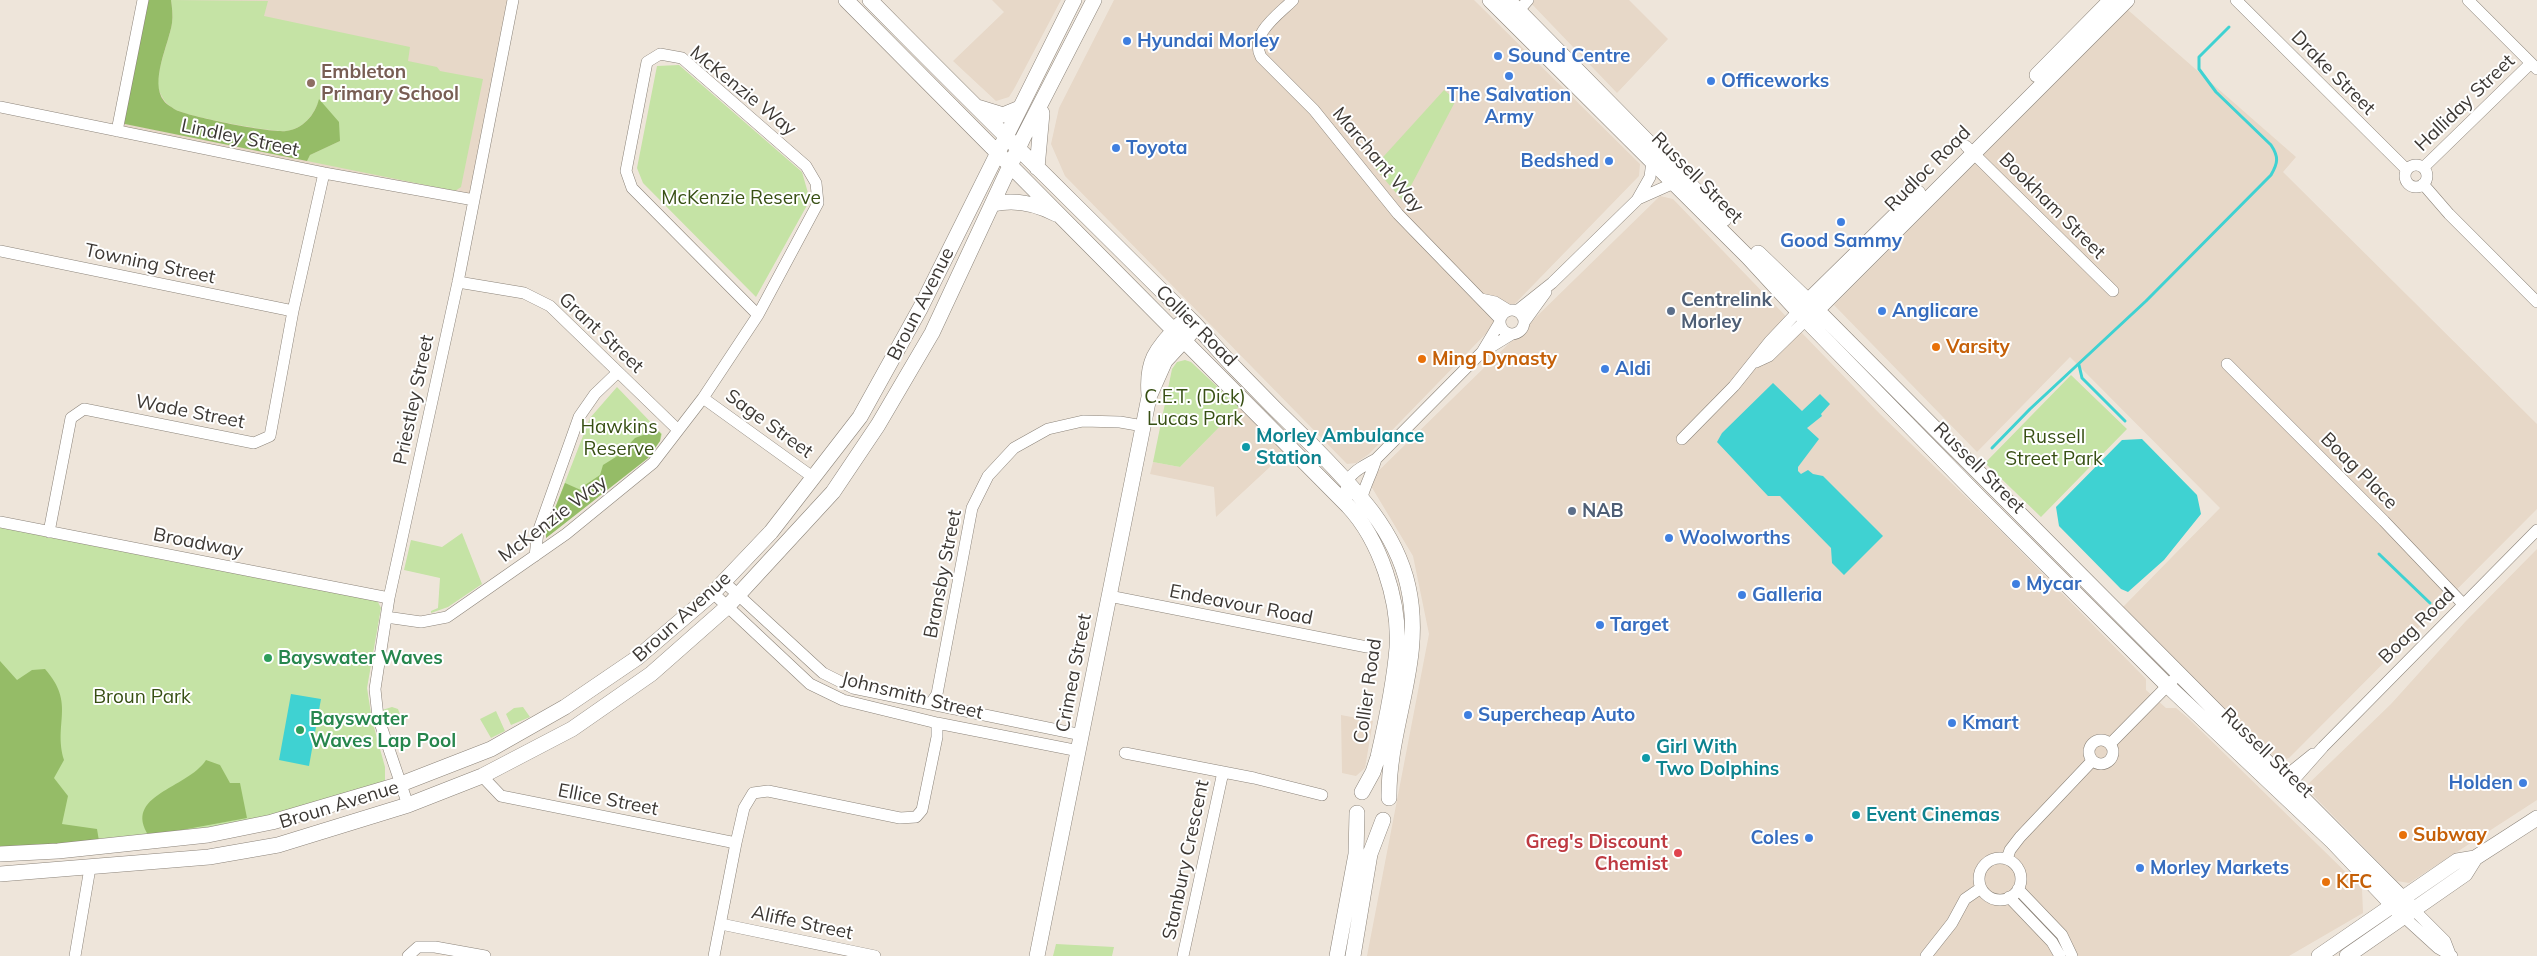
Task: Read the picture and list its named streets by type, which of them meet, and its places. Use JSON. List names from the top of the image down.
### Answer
{
  "streets": {
    "main road": [
      "Rudloc Road",
      "Russell Street",
      "Broun Avenue",
      "Collier Road",
      "Crimea Street"
    ],
    "street": [
      "Drake Street",
      "McKenzie Way",
      "Halliday Street",
      "Lindley Street",
      "Marchant Way",
      "Bookham Street",
      "Towning Street",
      "Grant Street",
      "Priestley Street",
      "Wade Street",
      "Sage Street",
      "Boag Place",
      "Broadway",
      "Bransby Street",
      "Endeavour Road",
      "Boag Road",
      "Johnsmith Street",
      "Ellice Street",
      "Stanbury Crescent",
      "Aliffe Street"
    ]
  },
  "crossings": [
    ["Drake Street", "Halliday Street"],
    ["McKenzie Way", "Grant Street"],
    ["McKenzie Way", "Priestley Street"],
    ["McKenzie Way", "Sage Street"],
    ["Lindley Street", "Priestley Street"],
    ["Lindley Street", "Wade Street"],
    ["Rudloc Road", "Russell Street"],
    ["Rudloc Road", "Bookham Street"],
    ["Russell Street", "Boag Road"],
    ["Towning Street", "Wade Street"],
    ["Broun Avenue", "Collier Road"],
    ["Broun Avenue", "Priestley Street"],
    ["Broun Avenue", "Sage Street"],
    ["Broun Avenue", "Johnsmith Street"],
    ["Broun Avenue", "Ellice Street"],
    ["Collier Road", "Crimea Street"],
    ["Grant Street", "Priestley Street"],
    ["Priestley Street", "Broadway"],
    ["Wade Street", "Broadway"],
    ["Boag Place", "Boag Road"],
    ["Bransby Street", "Crimea Street"],
    ["Bransby Street", "Johnsmith Street"],
    ["Endeavour Road", "Crimea Street"],
    ["Crimea Street", "Johnsmith Street"]
  ],
  "parks": [
    "McKenzie Reserve",
    "C.E.T. (Dick) Lucas Park",
    "Hawkins Reserve",
    "Russell Street Park",
    "Broun Park"
  ],
  "places": [
    "Hyundai Morley",
    "Sound Centre",
    "The Salvation Army",
    "Officeworks",
    "Embleton Primary School",
    "Toyota",
    "Bedshed",
    "Good Sammy",
    "Centrelink Morley",
    "Anglicare",
    "Varsity",
    "Ming Dynasty",
    "Aldi",
    "Morley Ambulance Station",
    "NAB",
    "Woolworths",
    "Mycar",
    "Galleria",
    "Target",
    "Bayswater Waves",
    "Supercheap Auto",
    "Kmart",
    "Bayswater Waves Lap Pool",
    "Girl With Two Dolphins",
    "Holden",
    "Event Cinemas",
    "Subway",
    "Coles",
    "Greg's Discount Chemist",
    "Morley Markets",
    "KFC"
  ]
}
